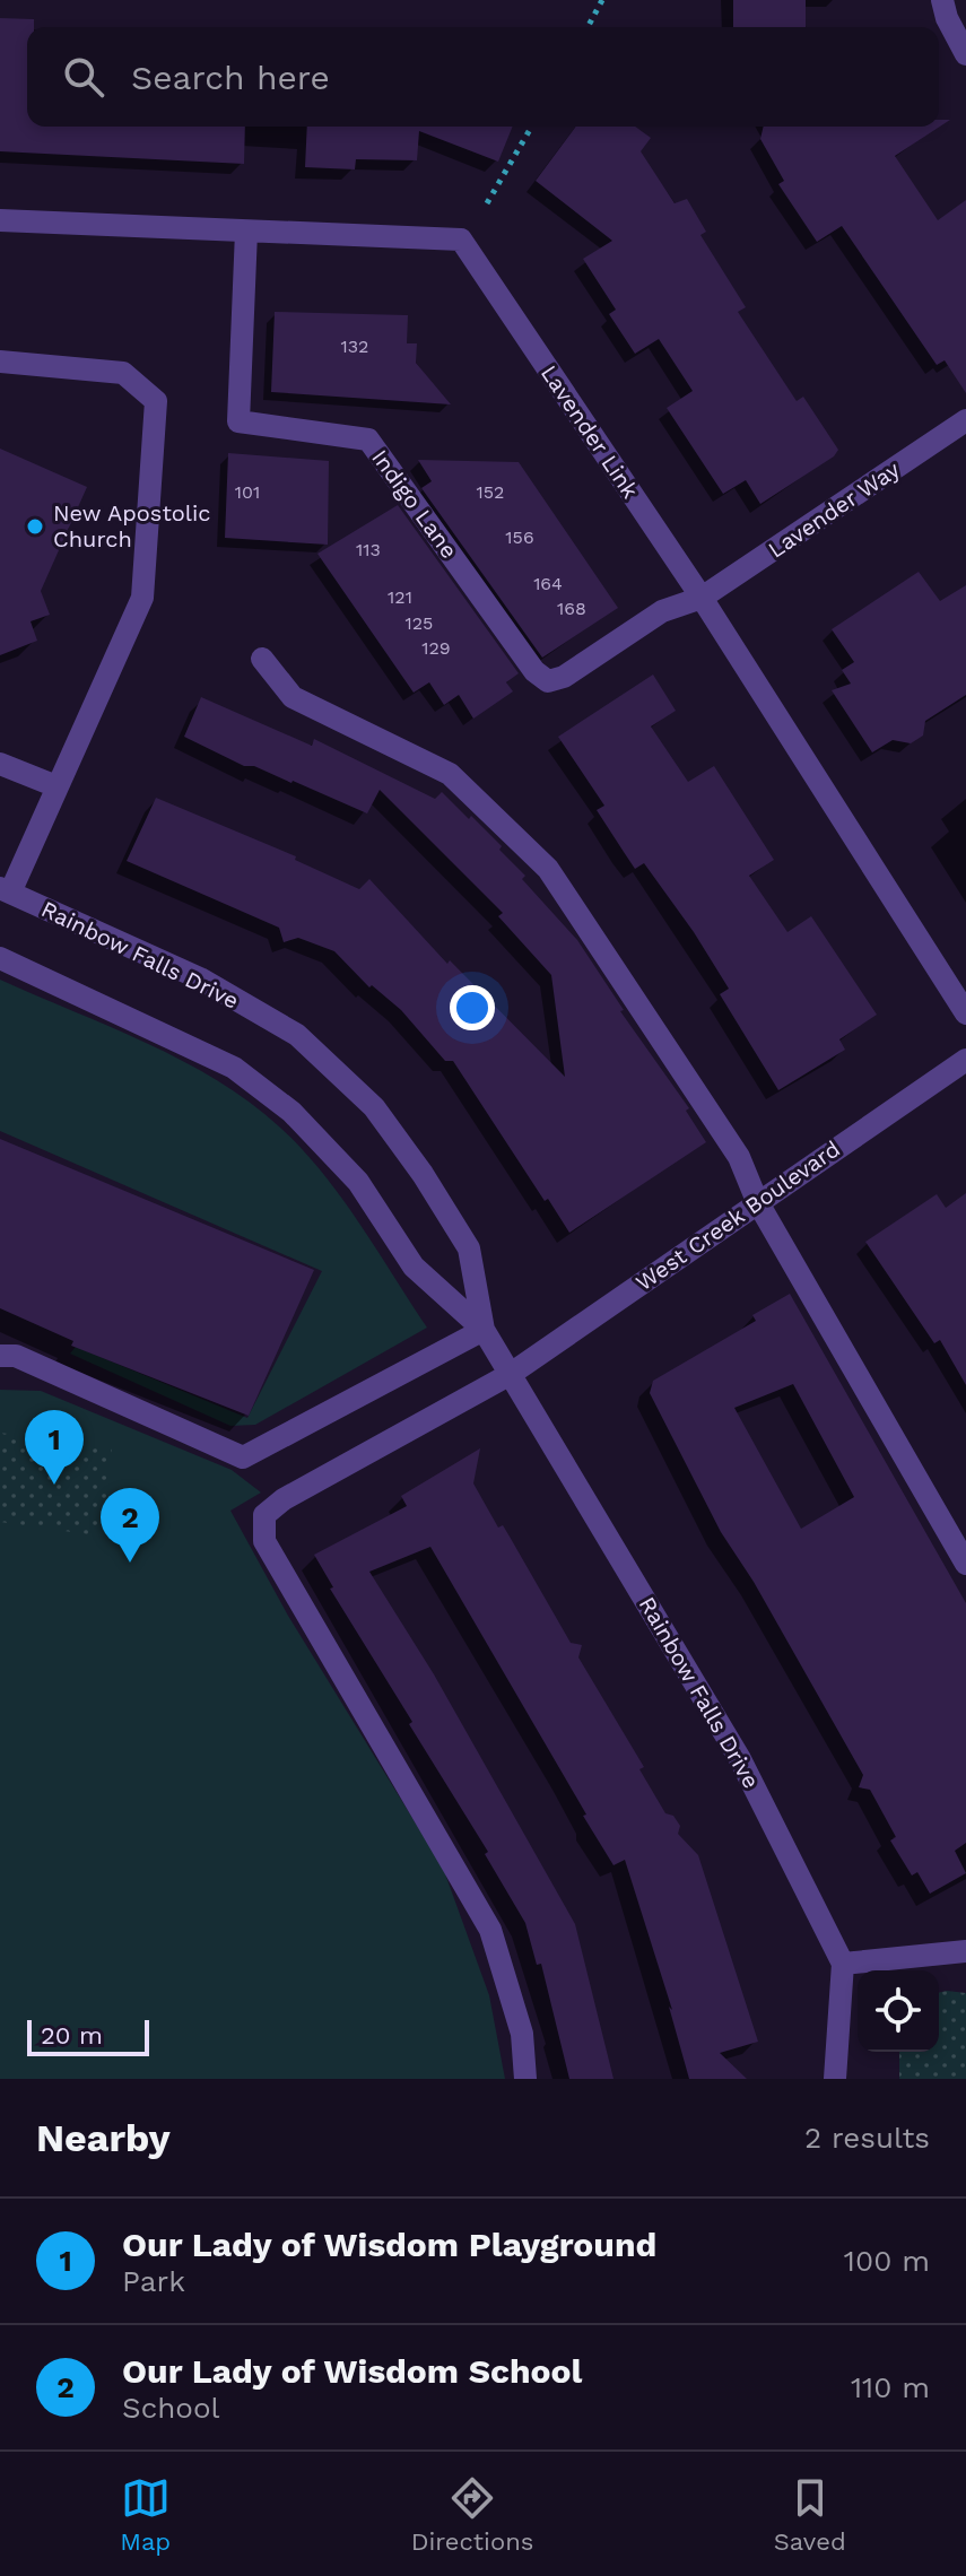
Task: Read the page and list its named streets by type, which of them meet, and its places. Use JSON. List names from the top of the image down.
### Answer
{
  "streets": {
    "street": [
      "Lavender Link",
      "Indigo Lane",
      "Lavender Way",
      "Rainbow Falls Drive",
      "West Creek Boulevard"
    ]
  },
  "crossings": [
    ["Lavender Link", "Indigo Lane"],
    ["Lavender Link", "Lavender Way"],
    ["Indigo Lane", "Lavender Way"],
    ["Rainbow Falls Drive", "West Creek Boulevard"]
  ],
  "places": ["New Apostolic Church"],
  "house_numbers": [
    "132",
    "101",
    "152",
    "156",
    "113",
    "164",
    "121",
    "168",
    "125",
    "129"
  ],
  "scale_bar": "20 m",
  "page": {
    "search": "Search here",
    "pins": ["1", "2"],
    "scale": "20 m",
    "heading": ["Nearby", "2 results"],
    "list": [
      {
        "mark": "1",
        "name": "Our Lady of Wisdom Playground",
        "note": "Park",
        "value": "100 m"
      },
      {
        "mark": "2",
        "name": "Our Lady of Wisdom School",
        "note": "School",
        "value": "110 m"
      }
    ],
    "nav": ["Map", "Directions", "Saved"]
  }
}
